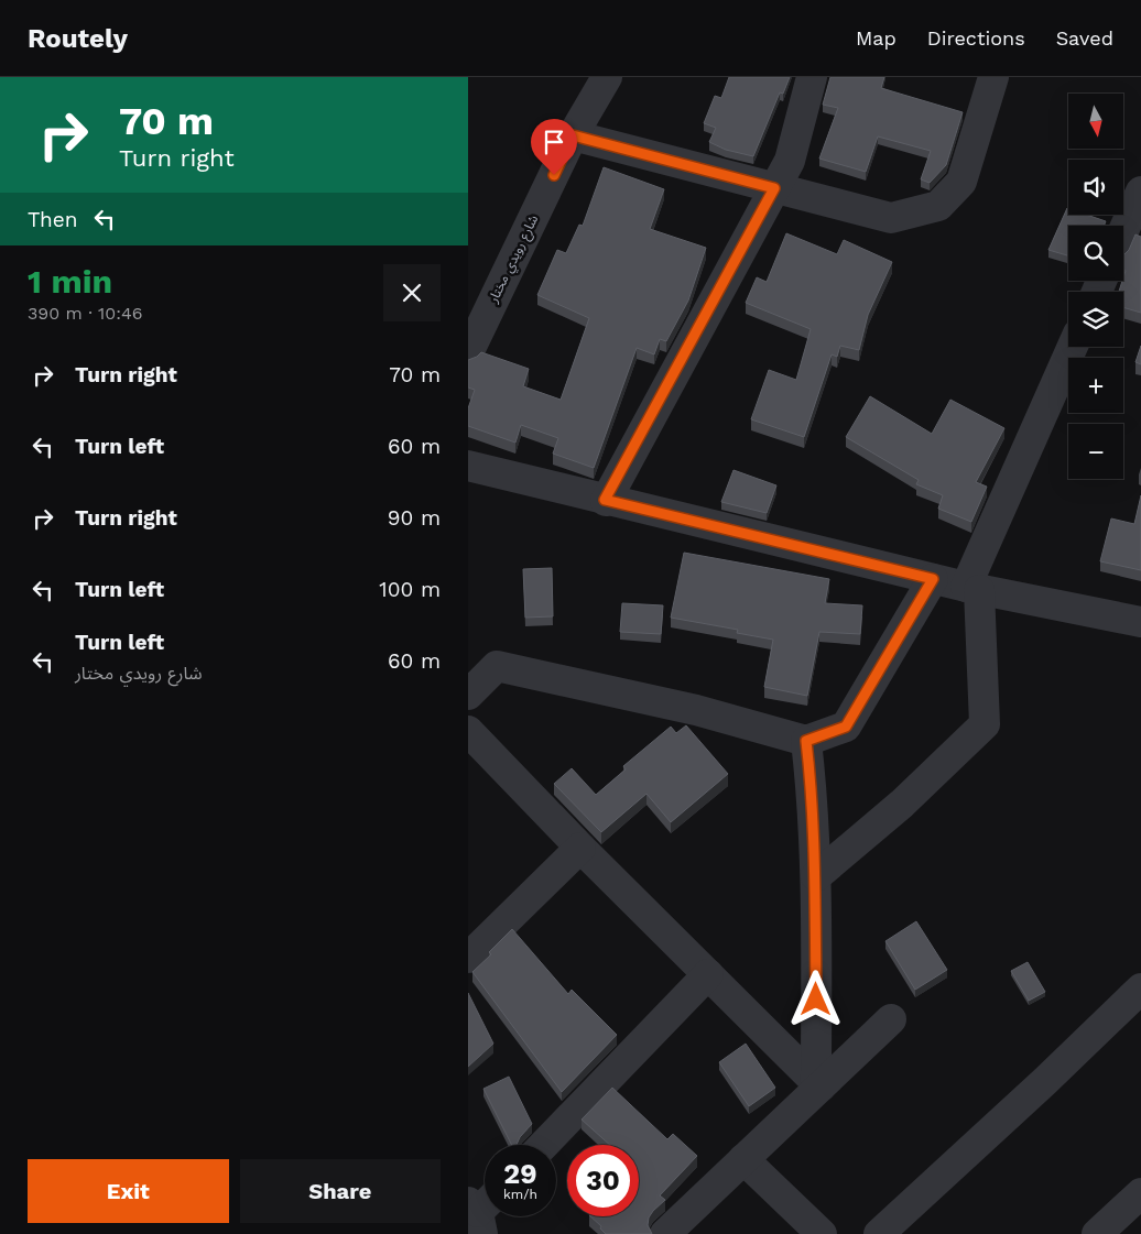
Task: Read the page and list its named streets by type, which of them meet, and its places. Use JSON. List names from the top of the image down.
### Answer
{
  "streets": {
    "street": ["شارع رويدي مختار"]
  },
  "north": "bottom",
  "page": {
    "header": "Routely",
    "nav": ["Map", "Directions", "Saved"],
    "turn": ["70 m", "Turn right"],
    "map_buttons": ["+", "−"],
    "then": "Then",
    "heading": ["1 min", "390 m · 10:46"],
    "list": [
      {
        "name": "Turn right",
        "value": "70 m"
      },
      {
        "name": "Turn left",
        "value": "60 m"
      },
      {
        "name": "Turn right",
        "value": "90 m"
      },
      {
        "name": "Turn left",
        "value": "100 m"
      },
      {
        "name": "Turn left",
        "note": "شارع رويدي مختار",
        "value": "60 m"
      }
    ],
    "speed": "29 km/h",
    "limit": "30",
    "buttons": ["Exit", "Share"]
  }
}
